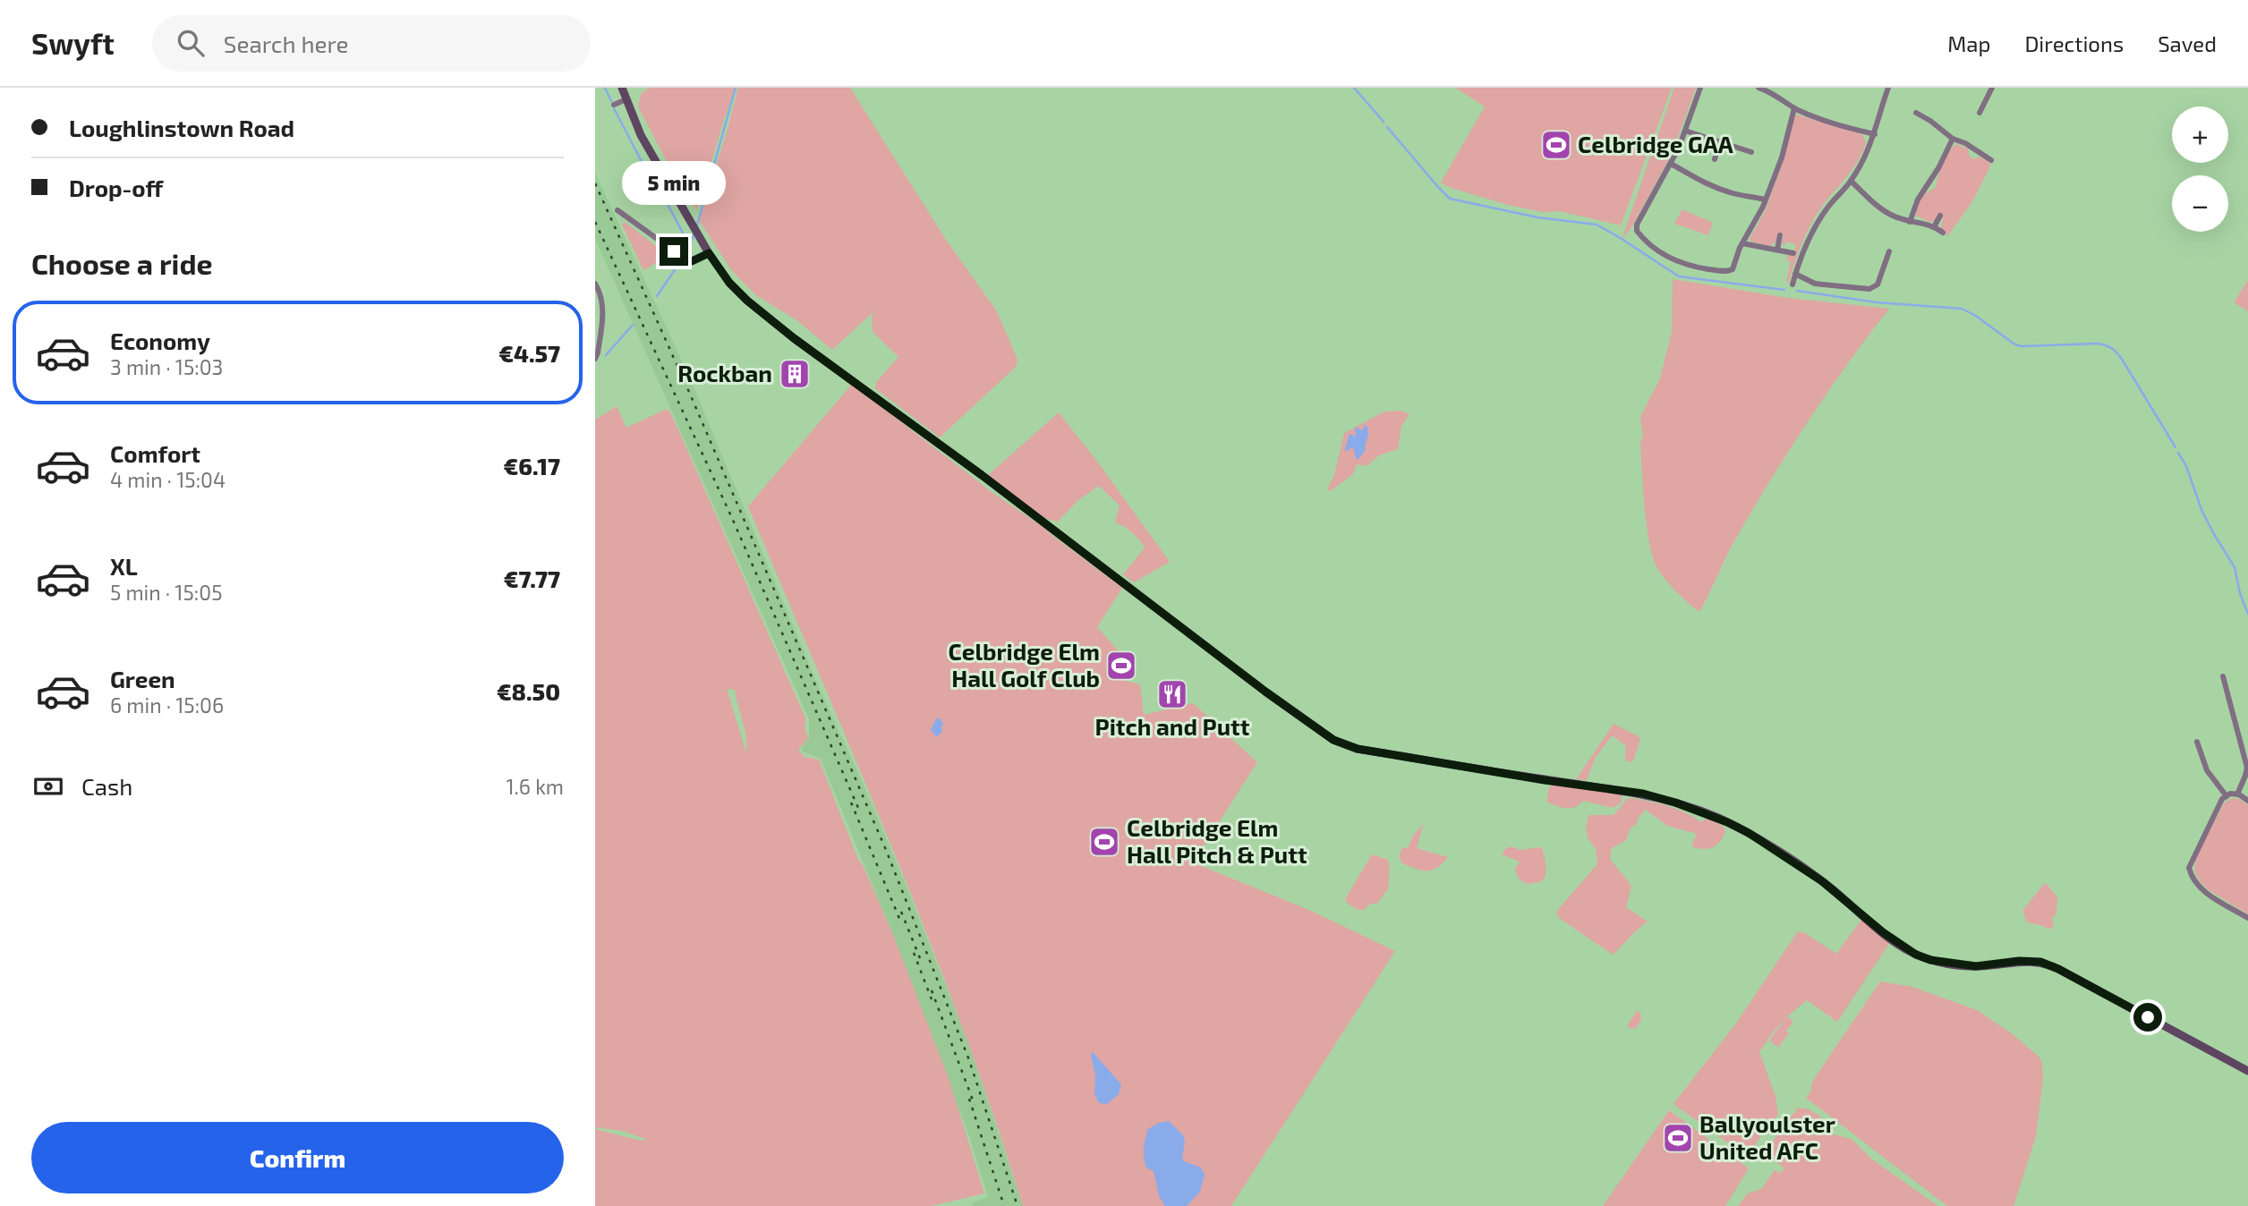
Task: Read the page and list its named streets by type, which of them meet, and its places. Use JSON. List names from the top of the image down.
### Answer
{
  "places": {
    "sports": [
      "Celbridge GAA",
      "Celbridge Elm Hall Golf Club",
      "Celbridge Elm Hall Pitch & Putt",
      "Ballyoulster United AFC"
    ],
    "building": ["Rockban"],
    "restaurant": ["Pitch and Putt"]
  },
  "page": {
    "header": "Swyft",
    "search": "Search here",
    "nav": ["Map", "Directions", "Saved"],
    "banner": ["Loughlinstown Road", "Drop-off"],
    "map_buttons": ["+", "−"],
    "bubble": "5 min",
    "heading": "Choose a ride",
    "list": [
      {
        "name": "Economy",
        "note": "3 min · 15:03",
        "value": "€4.57"
      },
      {
        "name": "Comfort",
        "note": "4 min · 15:04",
        "value": "€6.17"
      },
      {
        "name": "XL",
        "note": "5 min · 15:05",
        "value": "€7.77"
      },
      {
        "name": "Green",
        "note": "6 min · 15:06",
        "value": "€8.50"
      }
    ],
    "pay": ["Cash", "1.6 km"],
    "buttons": "Confirm"
  }
}
